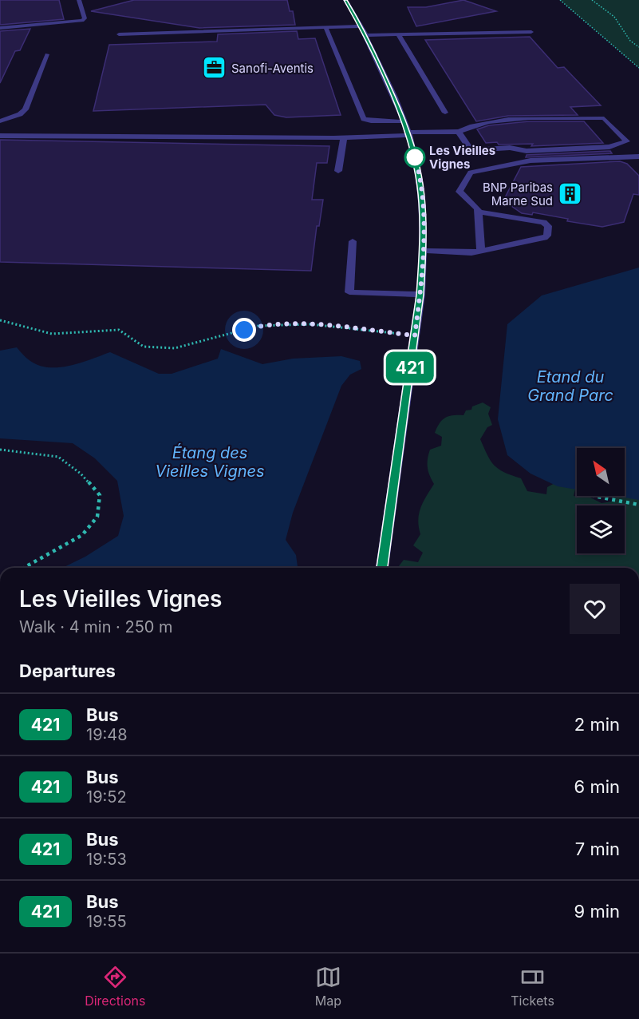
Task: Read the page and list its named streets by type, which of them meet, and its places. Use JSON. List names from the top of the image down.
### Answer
{
  "water": ["Etand du Grand Parc", "Étang des Vieilles Vignes"],
  "places": {
    "office": ["Sanofi-Aventis"],
    "other": ["Les Vieilles Vignes"],
    "building": ["BNP Paribas Marne Sud"]
  },
  "lines": ["bus line 421"],
  "north": "top left",
  "page": {
    "on_map": "421",
    "heading": [
      ["Les Vieilles Vignes", "Walk · 4 min · 250 m"],
      "Departures"
    ],
    "list": [
      {
        "mark": "421",
        "name": "Bus",
        "note": "19:48",
        "value": "2 min"
      },
      {
        "mark": "421",
        "name": "Bus",
        "note": "19:52",
        "value": "6 min"
      },
      {
        "mark": "421",
        "name": "Bus",
        "note": "19:53",
        "value": "7 min"
      },
      {
        "mark": "421",
        "name": "Bus",
        "note": "19:55",
        "value": "9 min"
      }
    ],
    "tabs": ["Directions", "Map", "Tickets"]
  }
}
